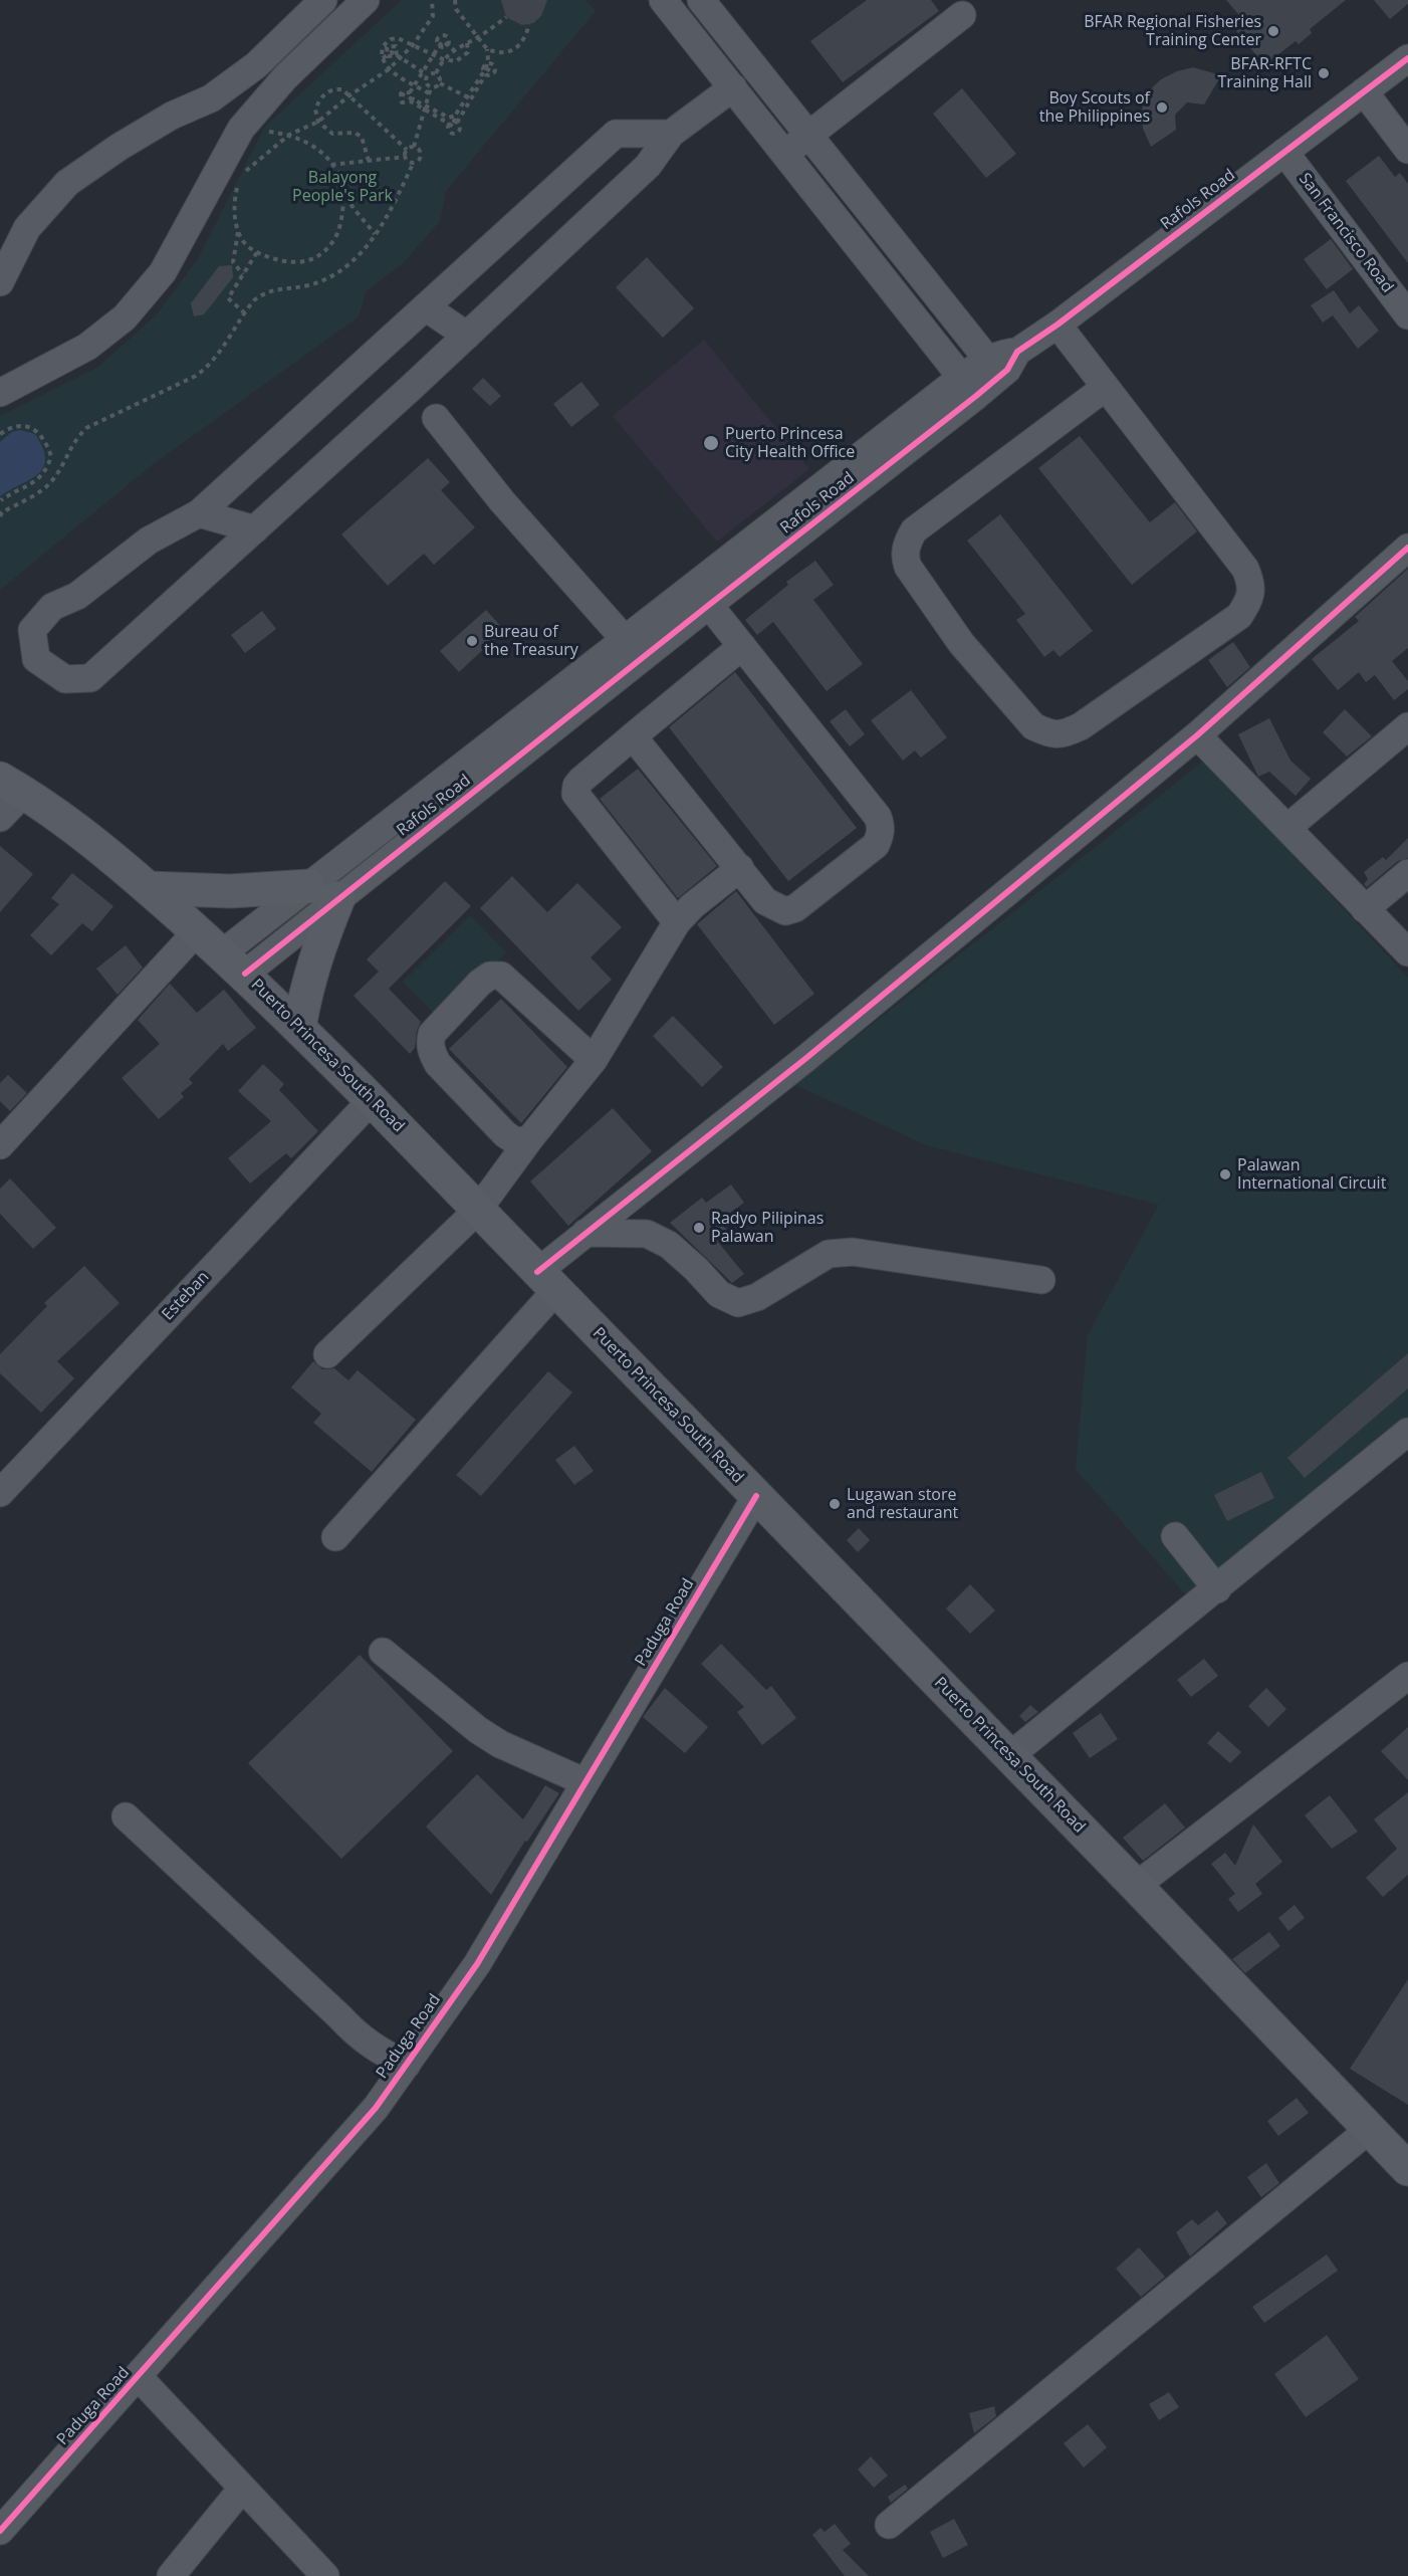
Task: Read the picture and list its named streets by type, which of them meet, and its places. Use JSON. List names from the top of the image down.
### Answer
{
  "streets": {
    "main road": ["Puerto Princesa South Road"],
    "street": [
      "Rafols Road",
      "San Francisco Road",
      "Esteban",
      "Paduga Road"
    ]
  },
  "crossings": [
    ["Rafols Road", "San Francisco Road"],
    ["Rafols Road", "Puerto Princesa South Road"],
    ["Puerto Princesa South Road", "Esteban"],
    ["Puerto Princesa South Road", "Paduga Road"]
  ],
  "parks": ["Balayong People's Park"],
  "places": [
    "BFAR Regional Fisheries Training Center",
    "BFAR-RFTC Training Hall",
    "Boy Scouts of the Philippines",
    "Puerto Princesa City Health Office",
    "Bureau of the Treasury",
    "Palawan International Circuit",
    "Radyo Pilipinas Palawan",
    "Lugawan store and restaurant"
  ]
}
